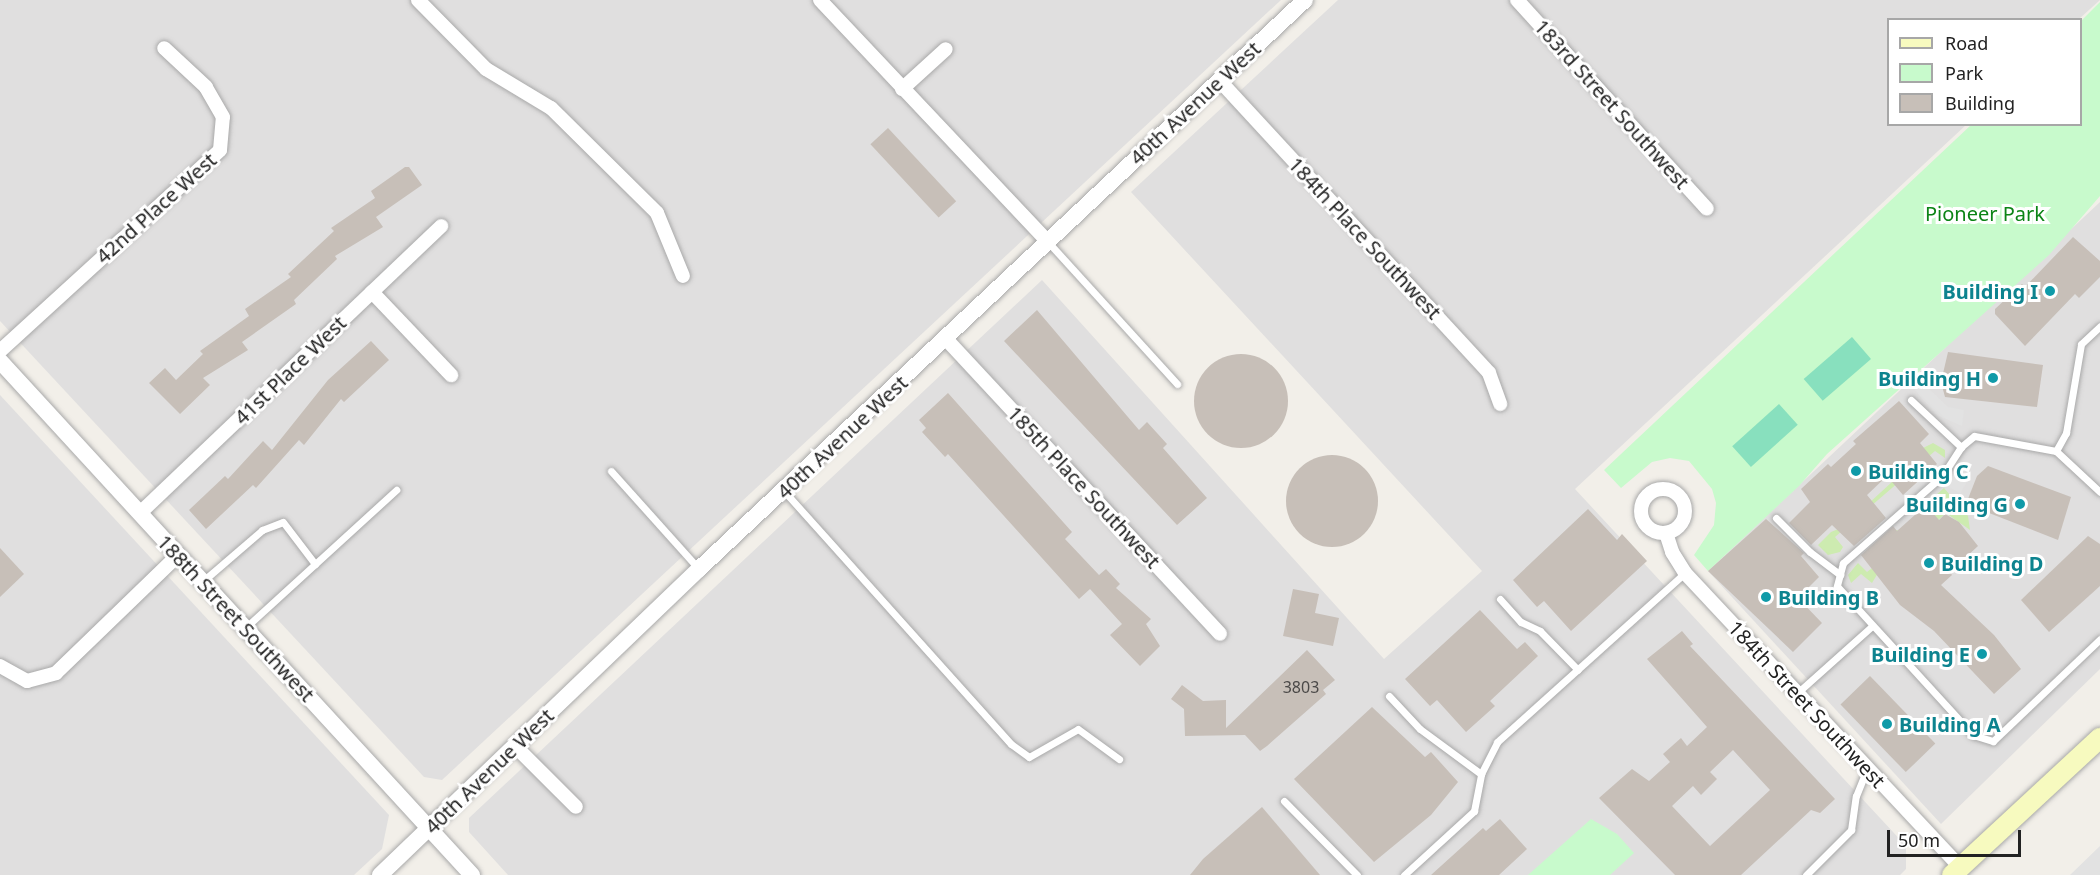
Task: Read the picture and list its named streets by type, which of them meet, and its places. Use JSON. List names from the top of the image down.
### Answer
{
  "streets": {
    "street": [
      "40th Avenue West",
      "183rd Street Southwest",
      "42nd Place West",
      "184th Place Southwest",
      "41st Place West",
      "185th Place Southwest",
      "188th Street Southwest",
      "184th Street Southwest"
    ]
  },
  "crossings": [
    ["40th Avenue West", "184th Place Southwest"],
    ["40th Avenue West", "185th Place Southwest"],
    ["40th Avenue West", "188th Street Southwest"],
    ["41st Place West", "188th Street Southwest"]
  ],
  "parks": ["Pioneer Park"],
  "places": [
    "Building I",
    "Building H",
    "Building C",
    "Building G",
    "Building D",
    "Building B",
    "Building E",
    "Building A"
  ],
  "house_numbers": ["3803"],
  "legend": ["Road", "Park", "Building"],
  "scale_bar": "50 m"
}
